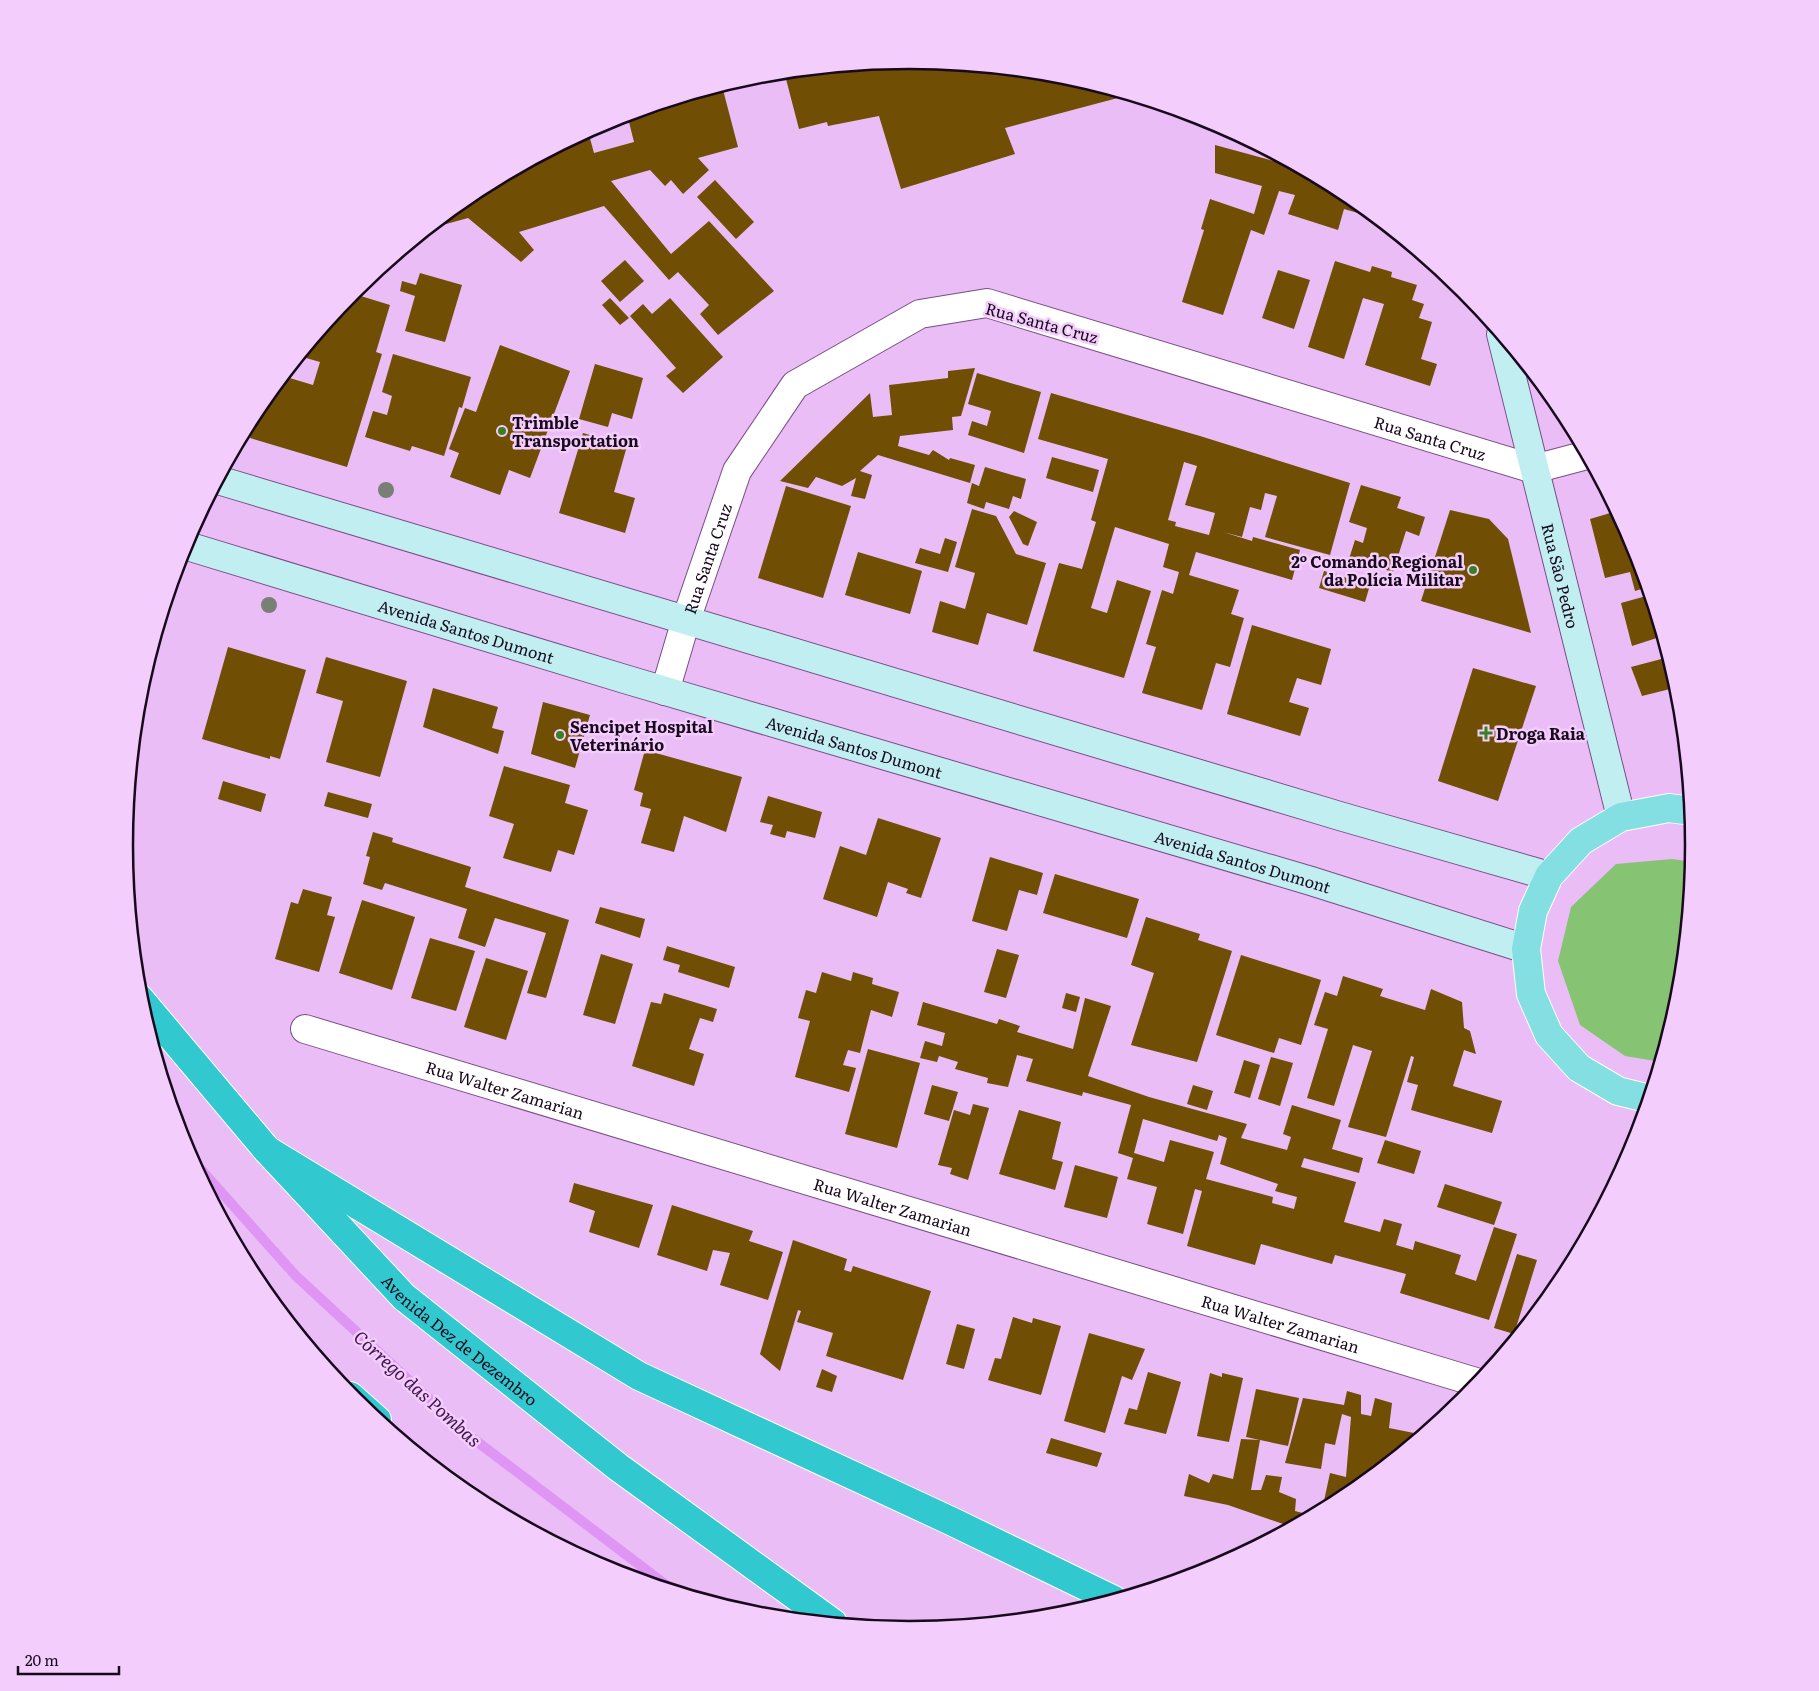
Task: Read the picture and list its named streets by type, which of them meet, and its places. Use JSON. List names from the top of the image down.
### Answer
{
  "streets": {
    "highway": ["Avenida Dez de Dezembro"],
    "main road": ["Rua São Pedro", "Avenida Santos Dumont"],
    "street": ["Rua Santa Cruz", "Rua Walter Zamarian"]
  },
  "crossings": [
    ["Rua Santa Cruz", "Rua São Pedro"],
    ["Rua Santa Cruz", "Avenida Santos Dumont"]
  ],
  "water": ["Córrego das Pombas"],
  "places": {
    "other": ["Trimble Transportation", "2º Comando Regional da Polícia Militar", "Sencipet Hospital Veterinário"],
    "health": ["Droga Raia"]
  },
  "scale_bar": "20 m"
}
